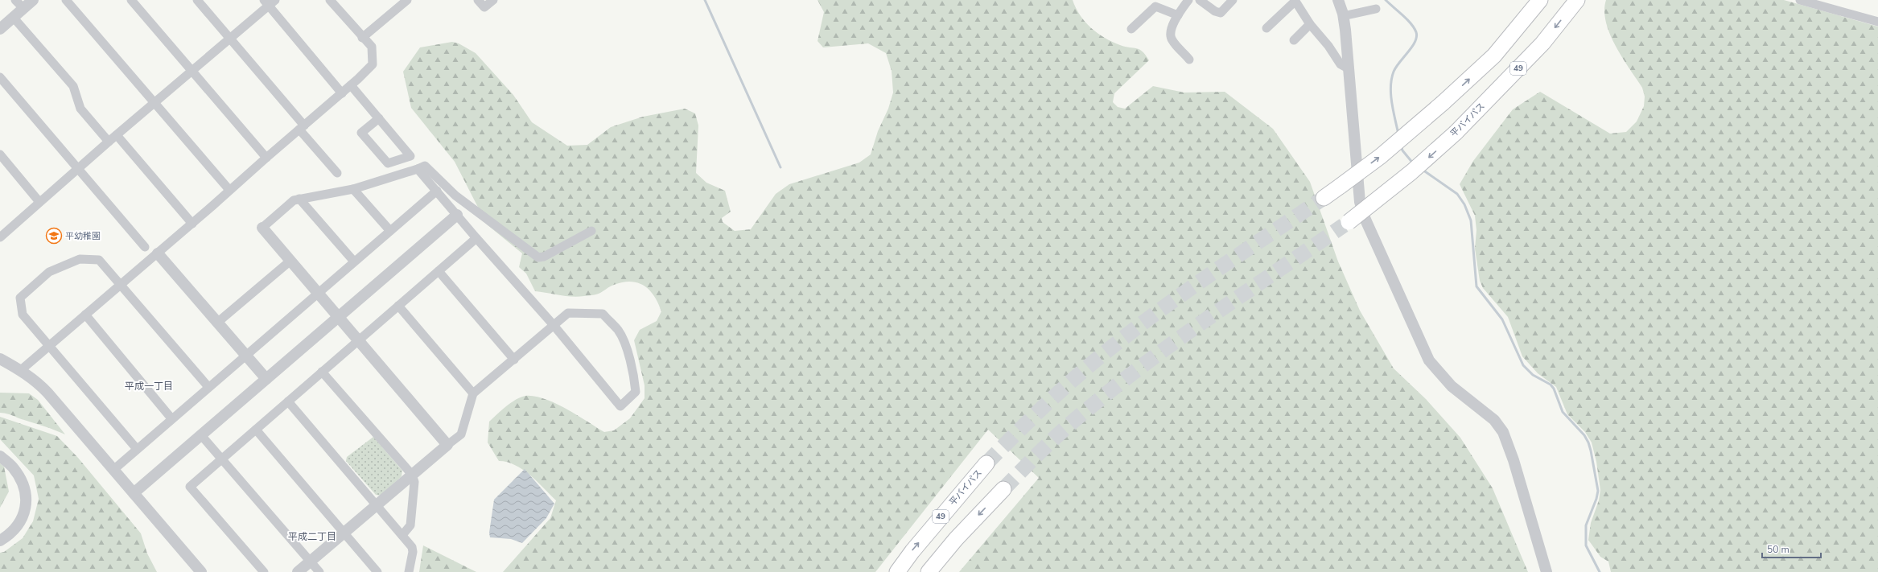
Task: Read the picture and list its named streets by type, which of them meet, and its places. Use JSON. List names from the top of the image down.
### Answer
{
  "streets": {
    "highway": ["49", "平バイパス"]
  },
  "districts": ["平成一丁目", "平成二丁目"],
  "places": {
    "school or university": ["平幼稚園"]
  },
  "scale_bar": "50 m"
}
